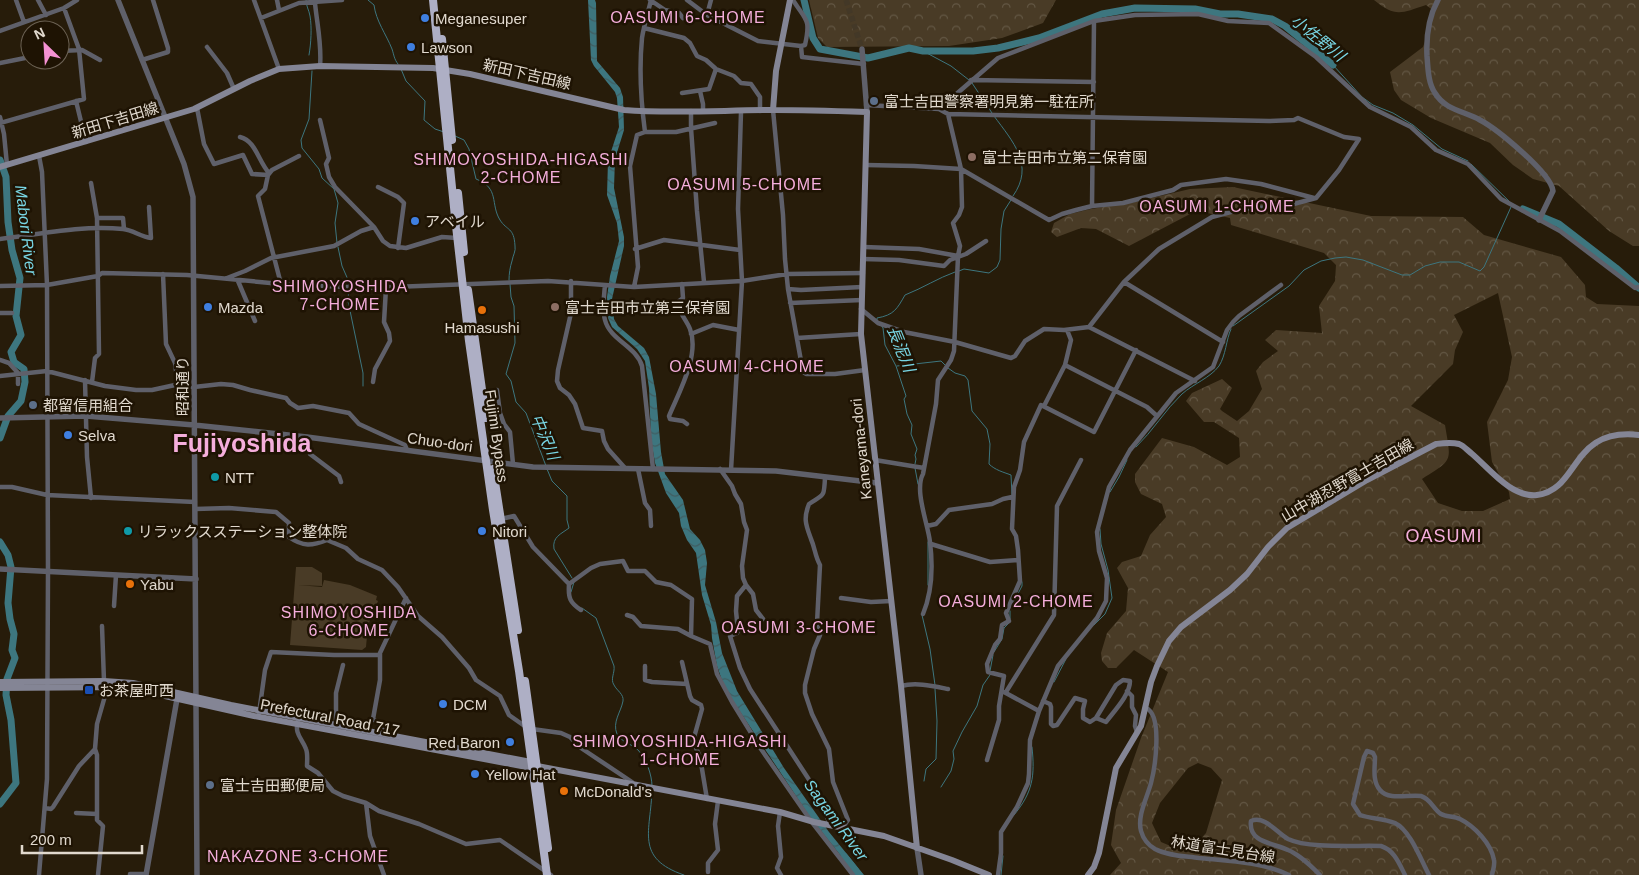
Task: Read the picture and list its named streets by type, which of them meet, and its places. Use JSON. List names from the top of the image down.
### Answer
{
  "streets": {
    "highway": ["Fujimi Bypass"],
    "main road": [
      "新田下吉田線",
      "Kaneyama-dori",
      "山中湖忍野富士吉田線",
      "Prefectural Road 717"
    ],
    "street": ["昭和通り", "Chuo-dori", "林道富士見台線"]
  },
  "crossings": [
    ["新田下吉田線", "昭和通り"],
    ["新田下吉田線", "Fujimi Bypass"],
    ["昭和通り", "Chuo-dori"],
    ["昭和通り", "Prefectural Road 717"],
    ["Fujimi Bypass", "Chuo-dori"],
    ["Fujimi Bypass", "Prefectural Road 717"],
    ["Chuo-dori", "Kaneyama-dori"],
    ["山中湖忍野富士吉田線", "林道富士見台線"]
  ],
  "districts": [
    "OASUMI 6-CHOME",
    "SHIMOYOSHIDA-HIGASHI 2-CHOME",
    "OASUMI 5-CHOME",
    "OASUMI 1-CHOME",
    "SHIMOYOSHIDA 7-CHOME",
    "OASUMI 4-CHOME",
    "Fujiyoshida",
    "OASUMI",
    "OASUMI 2-CHOME",
    "SHIMOYOSHIDA 6-CHOME",
    "OASUMI 3-CHOME",
    "SHIMOYOSHIDA-HIGASHI 1-CHOME",
    "NAKAZONE 3-CHOME"
  ],
  "water": [
    "小佐野川",
    "Mabori River",
    "長泥川",
    "中沢川",
    "Sagami River"
  ],
  "places": {
    "other": [
      "Meganesuper",
      "Lawson",
      "富士吉田警察署明見第一駐在所",
      "富士吉田市立第二保育園",
      "アベイル",
      "Mazda",
      "富士吉田市立第三保育園",
      "Hamasushi",
      "都留信用組合",
      "Selva",
      "NTT",
      "リラックスステーション整体院",
      "Nitori",
      "Yabu",
      "DCM",
      "Red Baron",
      "Yellow Hat",
      "富士吉田郵便局",
      "McDonald's"
    ],
    "transit": ["お茶屋町西"]
  },
  "scale_bar": "200 m",
  "north": "top left"
}
